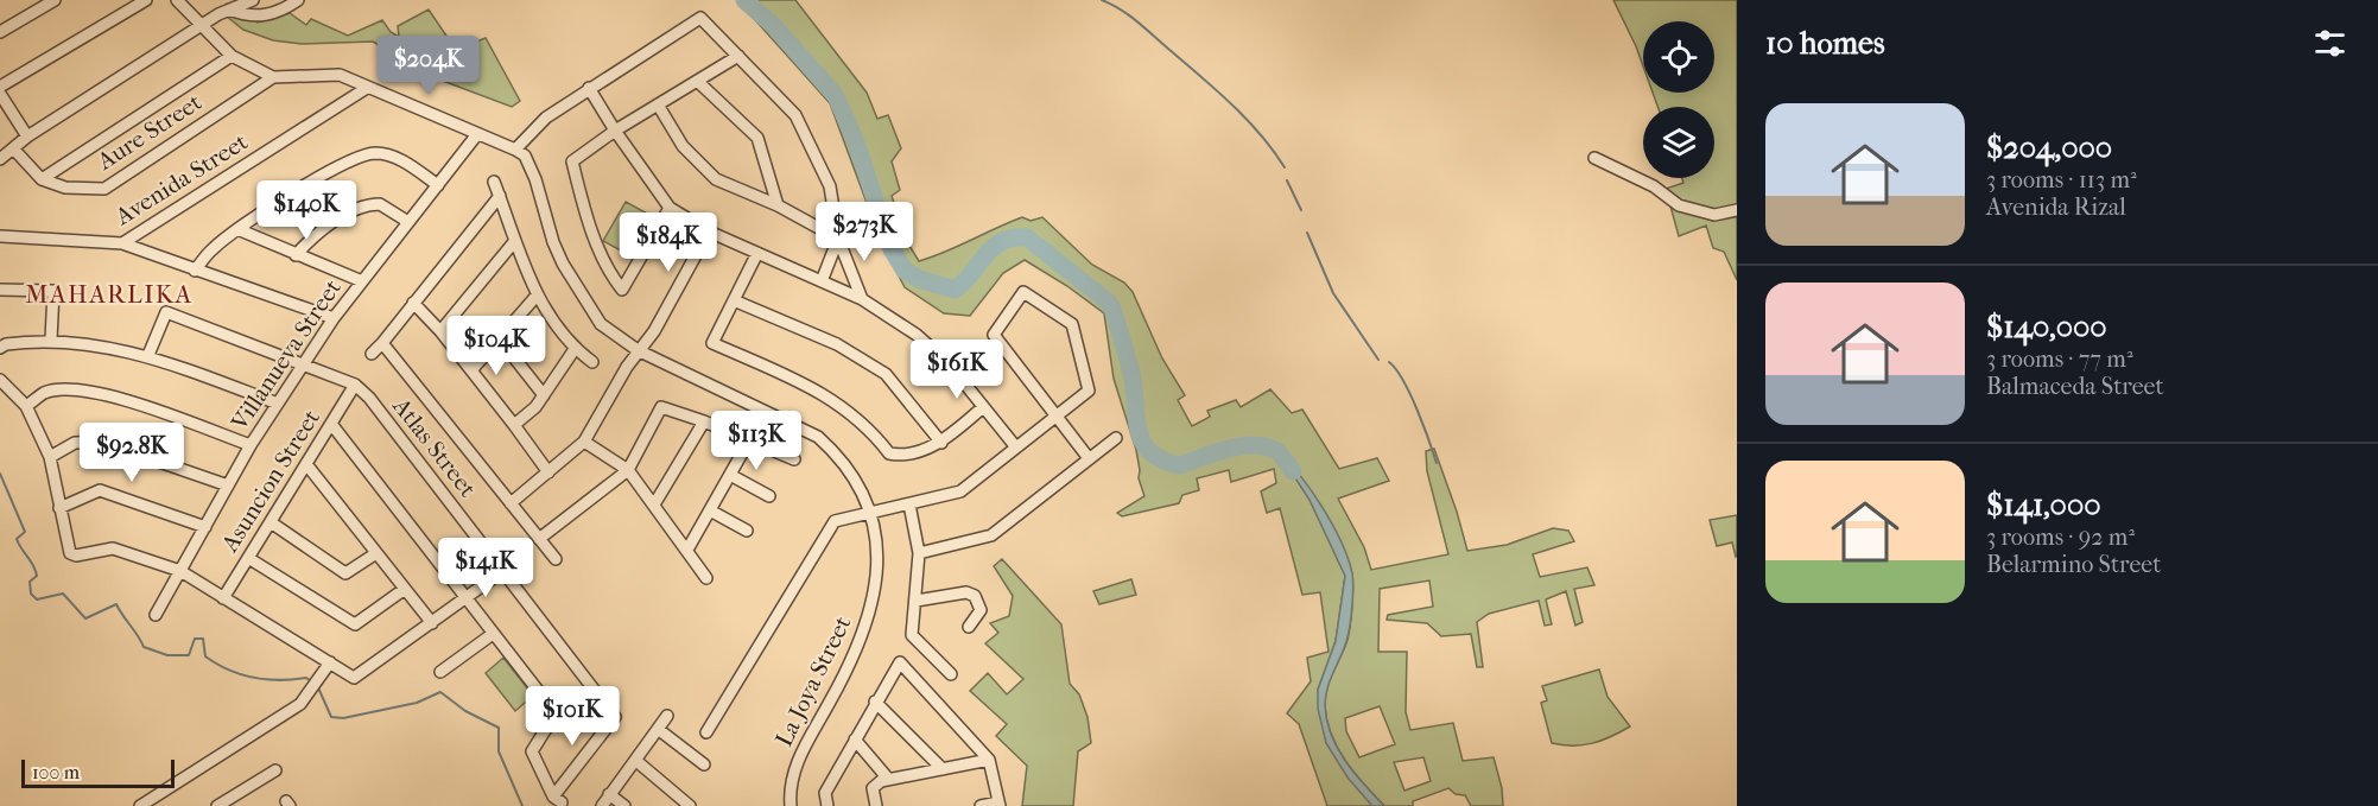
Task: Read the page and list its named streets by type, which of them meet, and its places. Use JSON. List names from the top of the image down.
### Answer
{
  "streets": {
    "street": [
      "Aure Street",
      "Avenida Street",
      "Villanueva Street",
      "Atlas Street",
      "Asuncion Street",
      "La Joya Street"
    ]
  },
  "crossings": [
    ["Villanueva Street", "Atlas Street"],
    ["Atlas Street", "Asuncion Street"]
  ],
  "districts": ["MAHARLIKA"],
  "scale_bar": "100 m",
  "page": {
    "heading": "10 homes",
    "price": [
      "$204K",
      "$140K",
      "$273K",
      "$184K",
      "$104K",
      "$161K",
      "$113K",
      "$92.8K",
      "$141K",
      "$101K"
    ],
    "list": [
      {
        "name": "$204,000",
        "note": "3 rooms · 113 m² · Avenida Rizal"
      },
      {
        "name": "$140,000",
        "note": "3 rooms · 77 m² · Balmaceda Street"
      },
      {
        "name": "$141,000",
        "note": "3 rooms · 92 m² · Belarmino Street"
      }
    ],
    "scale": "100 m"
  }
}
